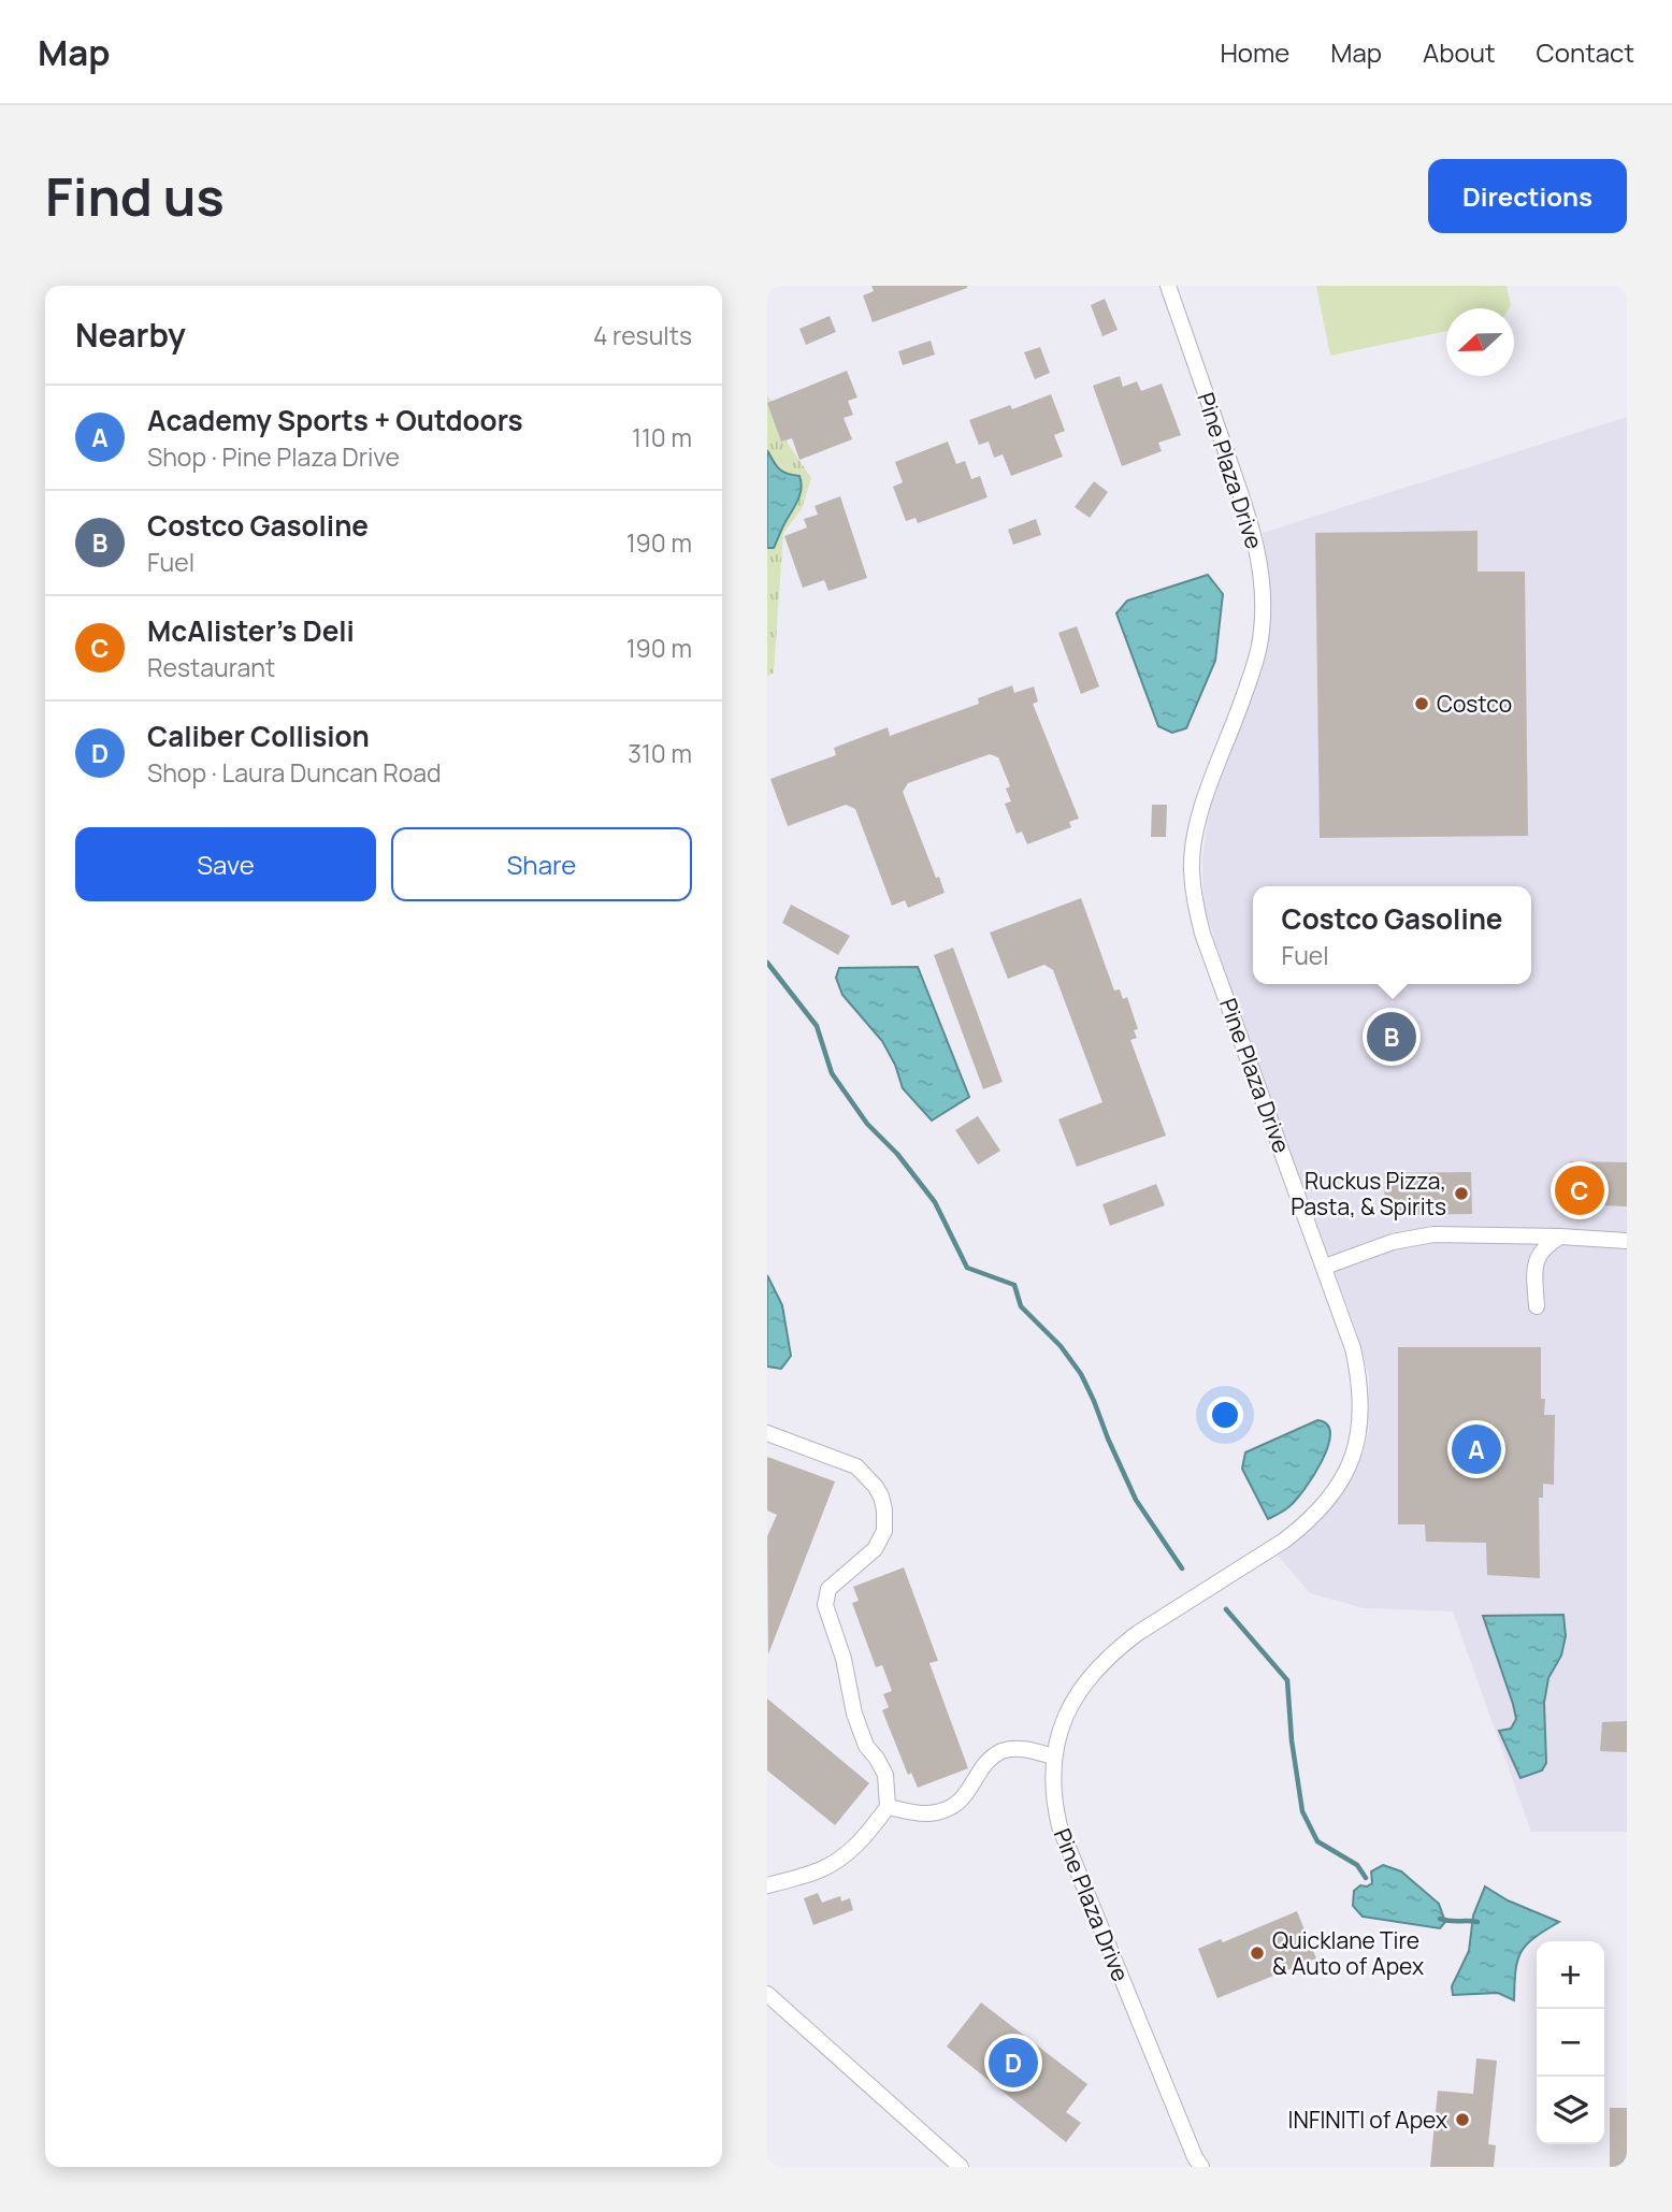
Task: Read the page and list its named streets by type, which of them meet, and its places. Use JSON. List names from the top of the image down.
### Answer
{
  "streets": {
    "street": ["Pine Plaza Drive"]
  },
  "places": [
    "Costco",
    "Ruckus Pizza, Pasta, & Spirits",
    "Quicklane Tire & Auto of Apex",
    "INFINITI of Apex"
  ],
  "north": "left",
  "page": {
    "header": "Map",
    "nav": [
      "Home",
      "Map",
      "About",
      "Contact"
    ],
    "buttons": [
      "Directions",
      ["Save", "Share"]
    ],
    "title": "Find us",
    "heading": ["Nearby", "4 results"],
    "list": [
      {
        "mark": "A",
        "name": "Academy Sports + Outdoors",
        "note": "Shop · Pine Plaza Drive",
        "value": "110 m"
      },
      {
        "mark": "B",
        "name": "Costco Gasoline",
        "note": "Fuel",
        "value": "190 m"
      },
      {
        "mark": "C",
        "name": "McAlister's Deli",
        "note": "Restaurant",
        "value": "190 m"
      },
      {
        "mark": "D",
        "name": "Caliber Collision",
        "note": "Shop · Laura Duncan Road",
        "value": "310 m"
      }
    ],
    "popup": ["Costco Gasoline", "Fuel"],
    "pins": [
      "B",
      "C",
      "A",
      "D"
    ],
    "map_buttons": ["+", "−"]
  }
}
